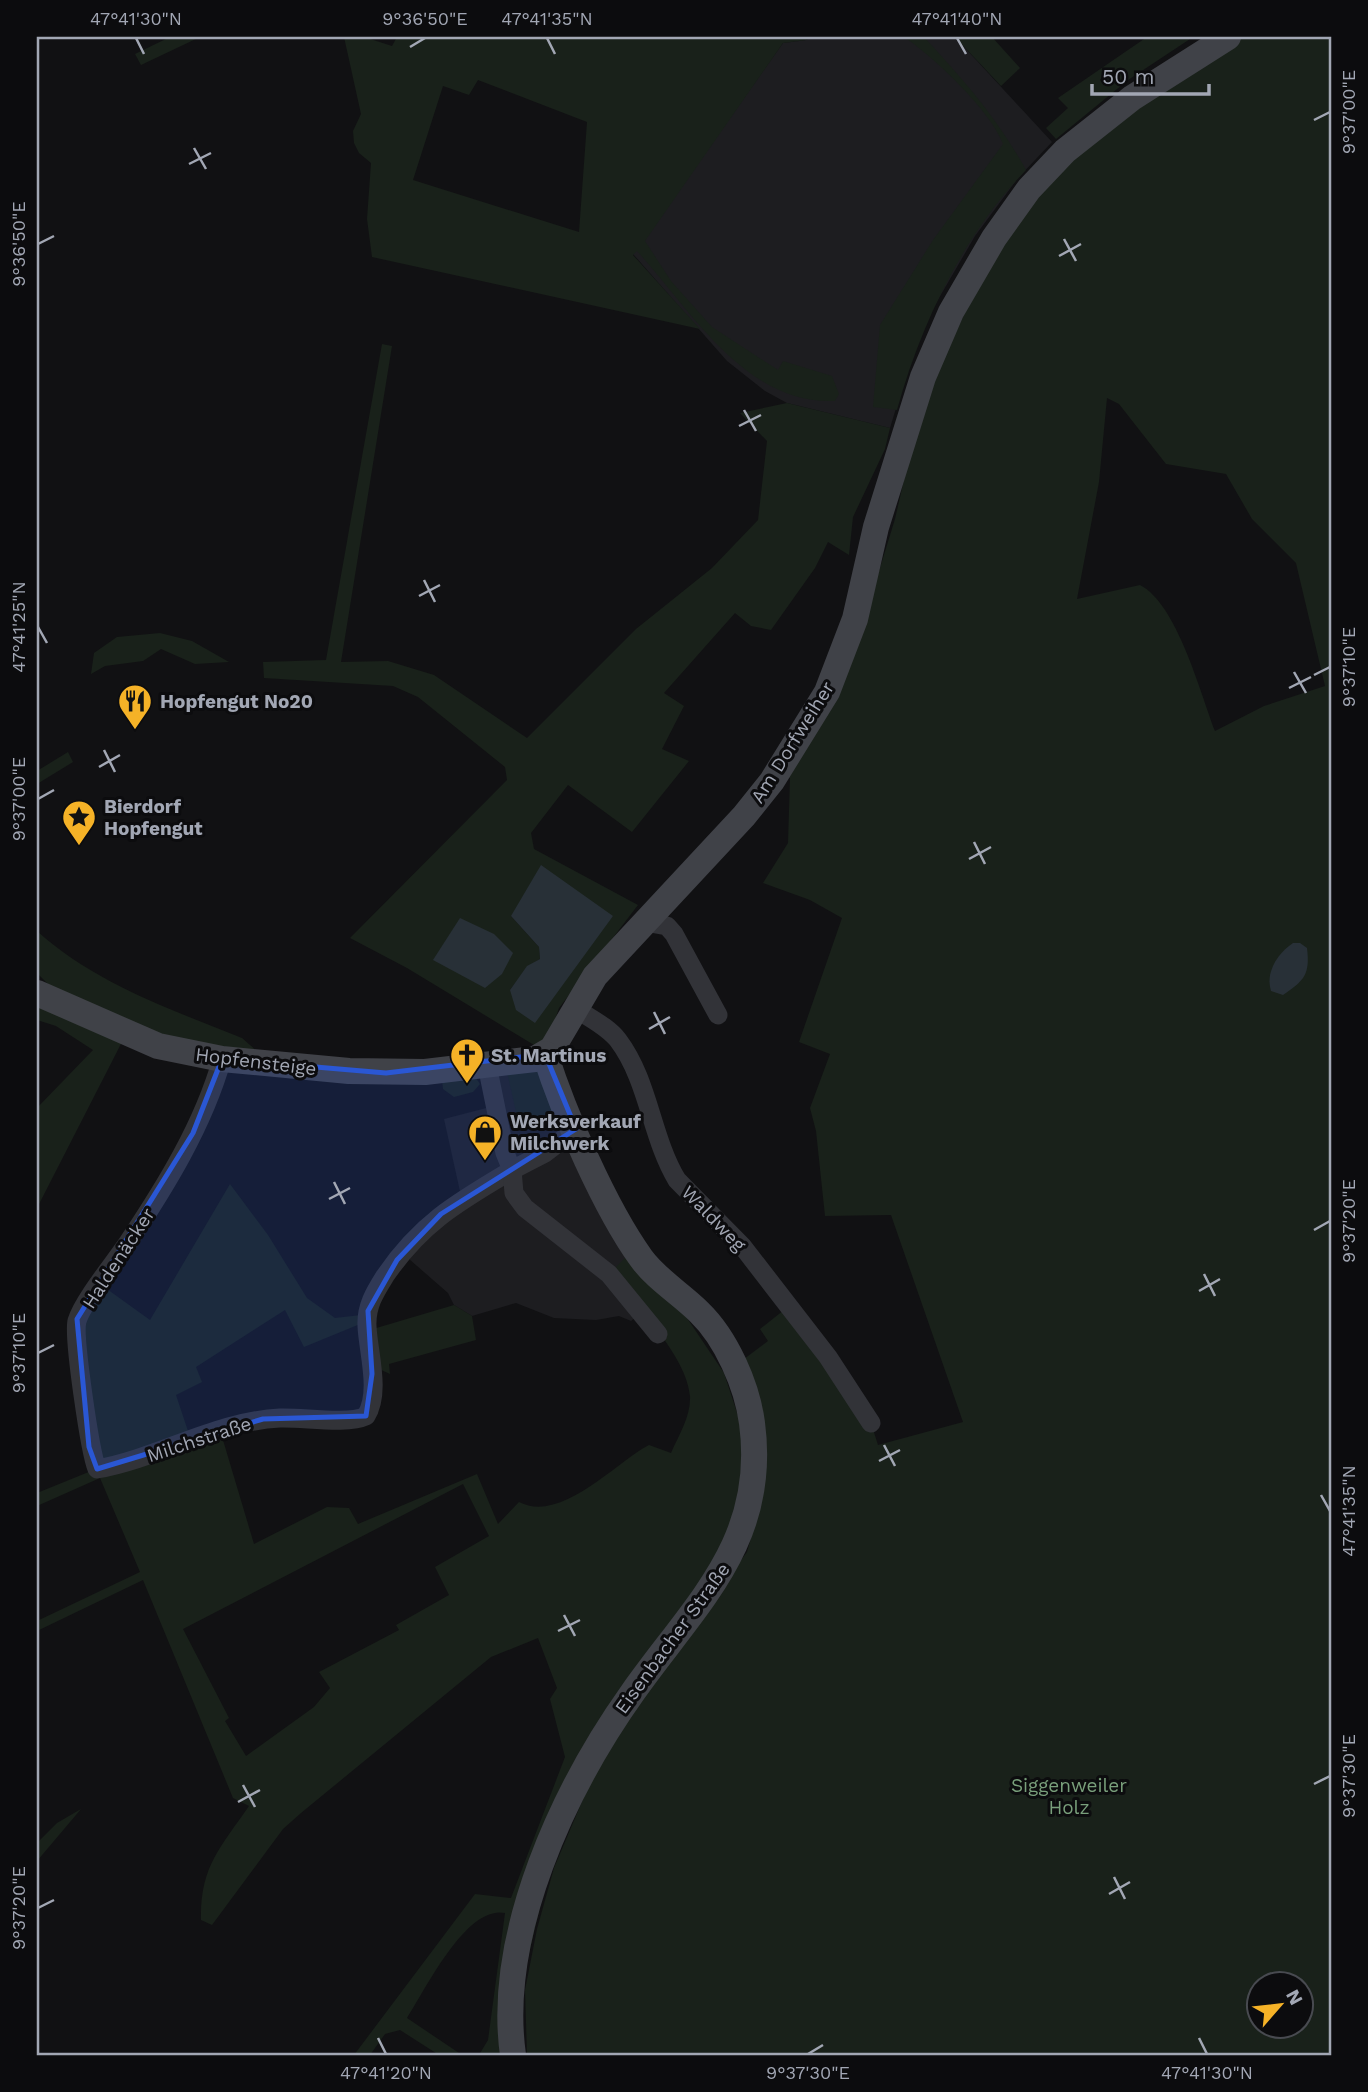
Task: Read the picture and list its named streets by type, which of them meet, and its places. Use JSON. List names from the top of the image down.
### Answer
{
  "streets": {
    "street": [
      "Am Dorfweiher",
      "Hopfensteige",
      "Waldweg",
      "Haldenäcker",
      "Milchstraße",
      "Eisenbacher Straße"
    ]
  },
  "crossings": [
    ["Am Dorfweiher", "Hopfensteige"],
    ["Am Dorfweiher", "Waldweg"],
    ["Am Dorfweiher", "Eisenbacher Straße"],
    ["Hopfensteige", "Haldenäcker"],
    ["Hopfensteige", "Eisenbacher Straße"],
    ["Haldenäcker", "Milchstraße"]
  ],
  "parks": ["Siggenweiler Holz"],
  "places": {
    "restaurant": ["Hopfengut No20"],
    "place": ["Bierdorf Hopfengut"],
    "church": ["St. Martinus"],
    "shop": ["Werksverkauf Milchwerk"]
  },
  "scale_bar": "50 m",
  "north": "top right",
  "coordinates": [
    "47°41'30\"N",
    "9°36'50\"E",
    "47°41'35\"N",
    "47°41'40\"N",
    "9°37'00\"E",
    "47°41'25\"N",
    "9°37'10\"E",
    "9°37'20\"E",
    "9°37'30\"E",
    "47°41'20\"N"
  ]
}
